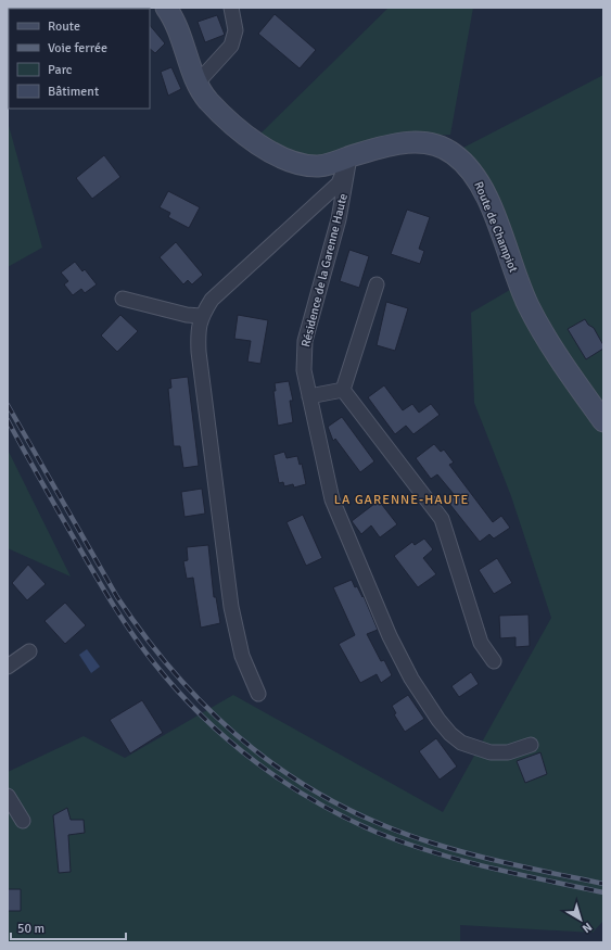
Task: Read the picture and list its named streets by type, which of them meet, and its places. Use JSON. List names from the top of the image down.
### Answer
{
  "streets": {
    "street": ["Route de Champiot", "Résidence de la Garenne Haute"]
  },
  "crossings": [
    ["Route de Champiot", "Résidence de la Garenne Haute"]
  ],
  "districts": ["LA GARENNE-HAUTE"],
  "legend": [
    "Route",
    "Voie ferrée",
    "Parc",
    "Bâtiment"
  ],
  "scale_bar": "50 m",
  "north": "bottom right"
}
